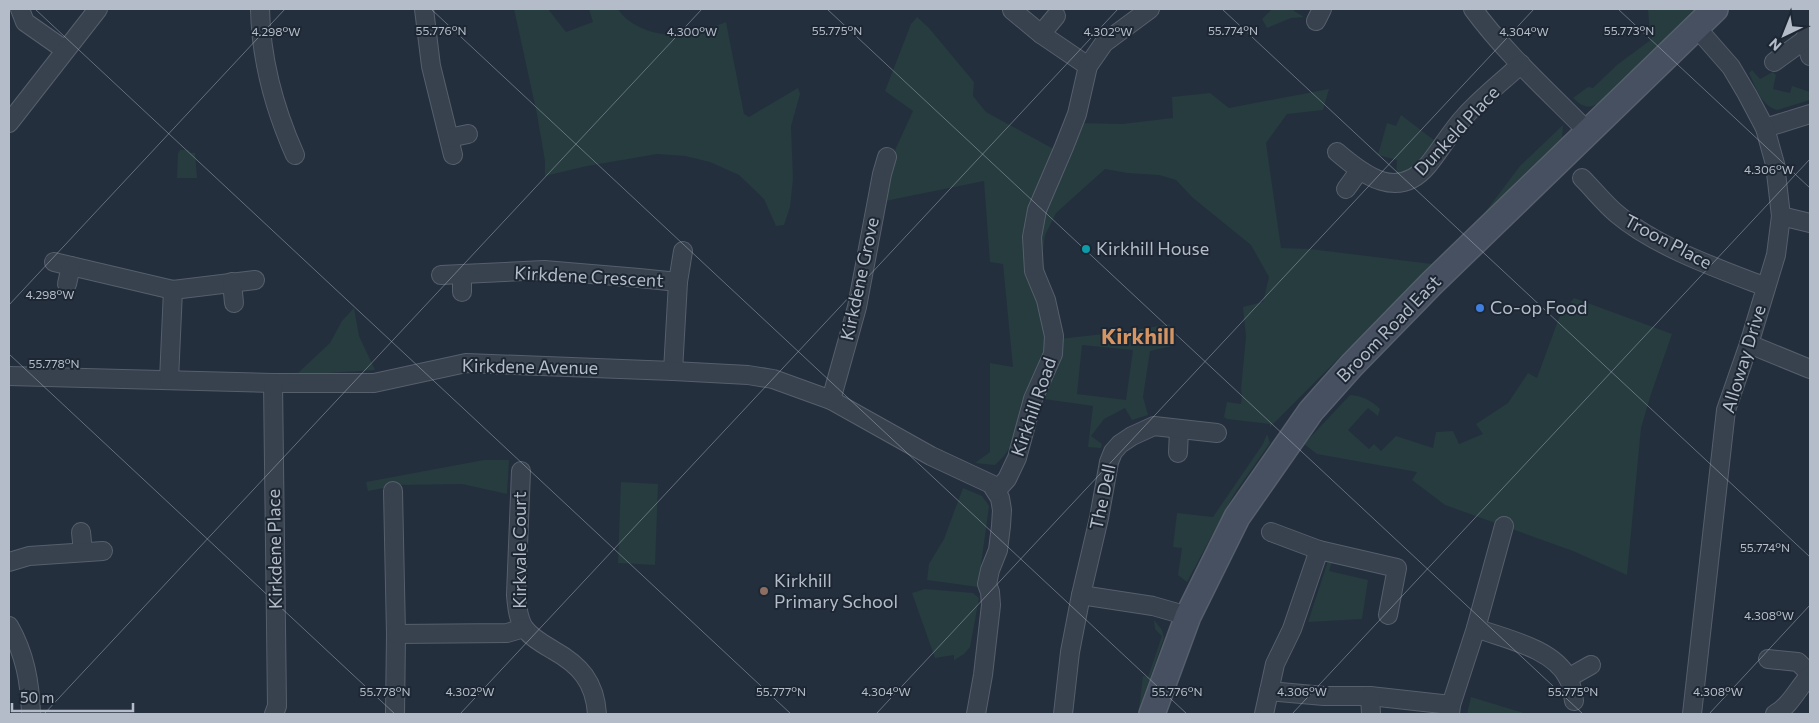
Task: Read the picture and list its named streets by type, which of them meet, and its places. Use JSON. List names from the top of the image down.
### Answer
{
  "streets": {
    "street": [
      "Dunkeld Place",
      "Troon Place",
      "Kirkdene Crescent",
      "Kirkdene Grove",
      "Broom Road East",
      "Alloway Drive",
      "Kirkdene Avenue",
      "Kirkhill Road",
      "The Dell",
      "Kirkdene Place",
      "Kirkvale Court"
    ]
  },
  "crossings": [
    ["Troon Place", "Alloway Drive"],
    ["Kirkdene Crescent", "Kirkdene Avenue"],
    ["Kirkdene Grove", "Kirkdene Avenue"],
    ["Broom Road East", "Alloway Drive"],
    ["Kirkdene Avenue", "Kirkhill Road"],
    ["Kirkdene Avenue", "Kirkdene Place"]
  ],
  "districts": ["Kirkhill"],
  "places": ["Kirkhill House", "Co-op Food", "Kirkhill Primary School"],
  "scale_bar": "50 m",
  "north": "bottom left",
  "coordinates": [
    "55.776°N",
    "55.775°N",
    "55.773°N",
    "55.774°N",
    "4.298°W",
    "4.300°W",
    "4.302°W",
    "4.304°W",
    "4.306°W",
    "55.778°N",
    "4.308°W",
    "55.777°N"
  ]
}
